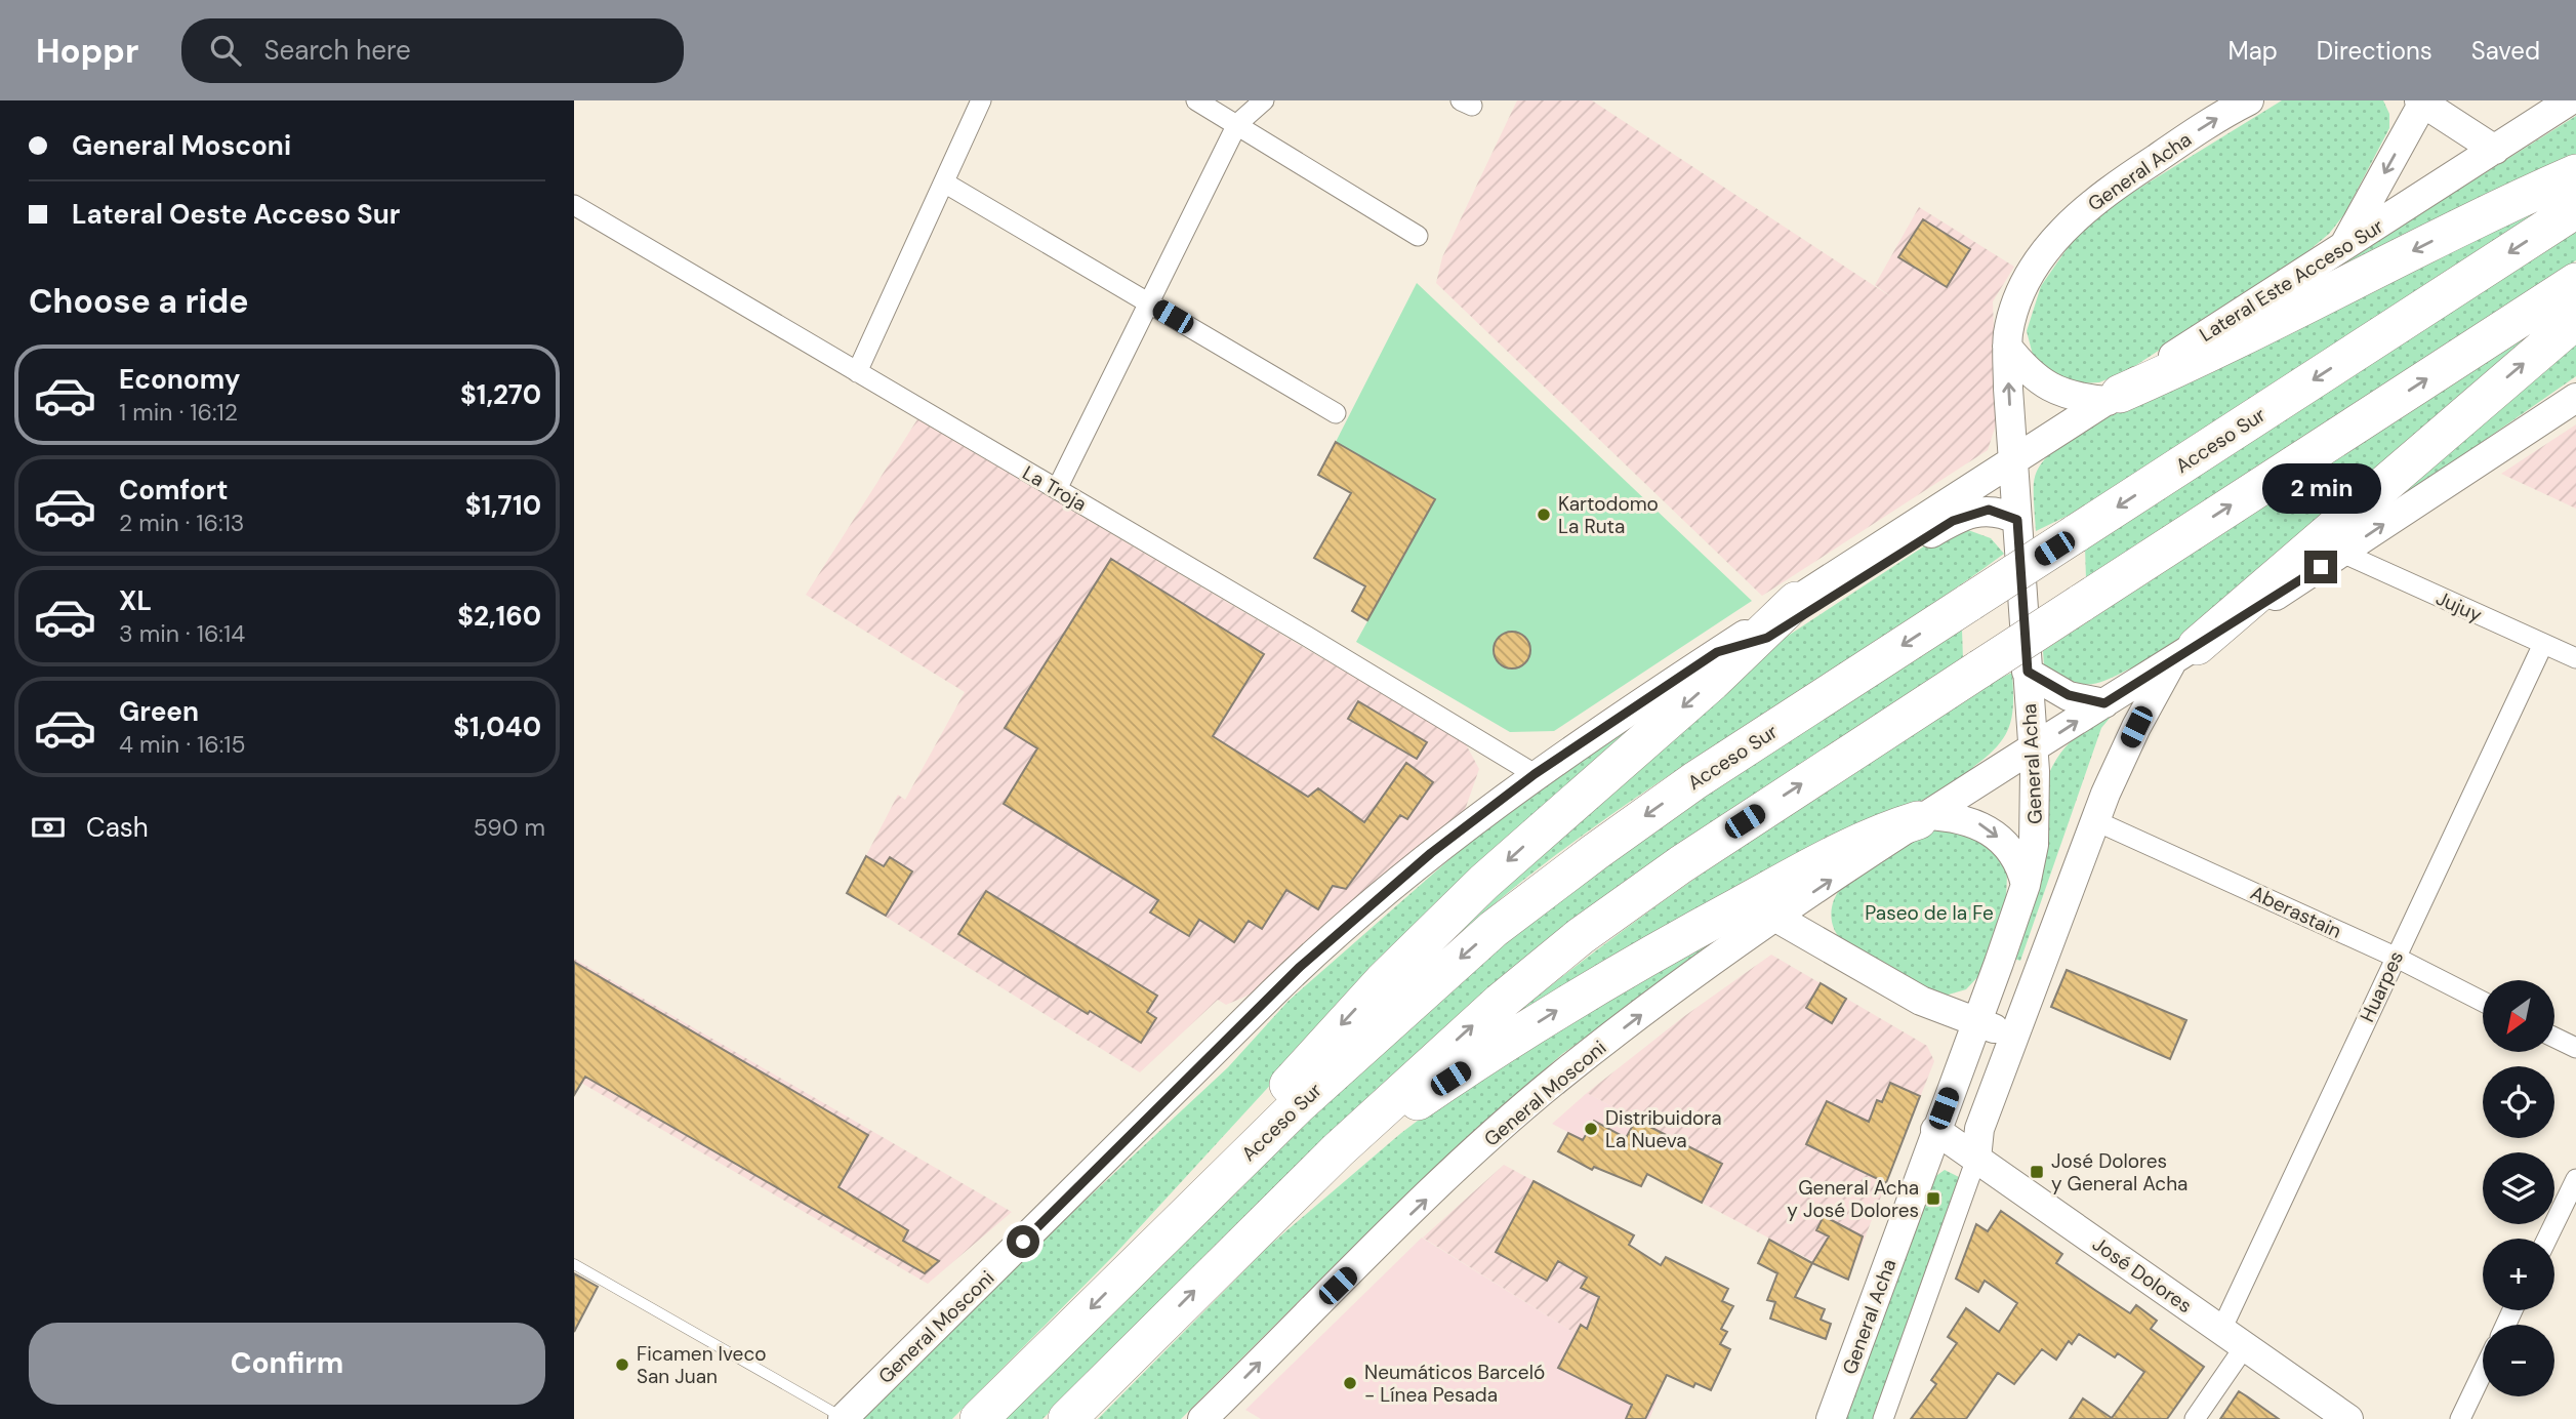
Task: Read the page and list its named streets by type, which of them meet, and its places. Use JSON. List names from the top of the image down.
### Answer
{
  "streets": {
    "highway": ["Acceso Sur"],
    "street": [
      "General Acha",
      "Lateral Este Acceso Sur",
      "La Troja",
      "Jujuy",
      "Aberastain",
      "Huarpes",
      "General Mosconi",
      "José Dolores"
    ]
  },
  "crossings": [
    ["General Acha", "Lateral Este Acceso Sur"],
    ["General Acha", "General Mosconi"],
    ["General Acha", "José Dolores"],
    ["La Troja", "General Mosconi"],
    ["Jujuy", "Huarpes"],
    ["Jujuy", "General Mosconi"],
    ["Aberastain", "Huarpes"],
    ["Huarpes", "José Dolores"]
  ],
  "parks": ["Paseo de la Fe"],
  "places": {
    "other": [
      "Kartodomo La Ruta",
      "Distribuidora La Nueva",
      "Ficamen Iveco San Juan",
      "Neumáticos Barceló - Línea Pesada"
    ],
    "transit": ["José Dolores y General Acha", "General Acha y José Dolores"]
  },
  "north": "bottom left",
  "page": {
    "header": "Hoppr",
    "search": "Search here",
    "nav": ["Map", "Directions", "Saved"],
    "banner": ["General Mosconi", "Lateral Oeste Acceso Sur"],
    "heading": "Choose a ride",
    "list": [
      {
        "name": "Economy",
        "note": "1 min · 16:12",
        "value": "$1,270"
      },
      {
        "name": "Comfort",
        "note": "2 min · 16:13",
        "value": "$1,710"
      },
      {
        "name": "XL",
        "note": "3 min · 16:14",
        "value": "$2,160"
      },
      {
        "name": "Green",
        "note": "4 min · 16:15",
        "value": "$1,040"
      }
    ],
    "bubble": "2 min",
    "pay": ["Cash", "590 m"],
    "map_buttons": ["+", "−"],
    "buttons": "Confirm"
  }
}
